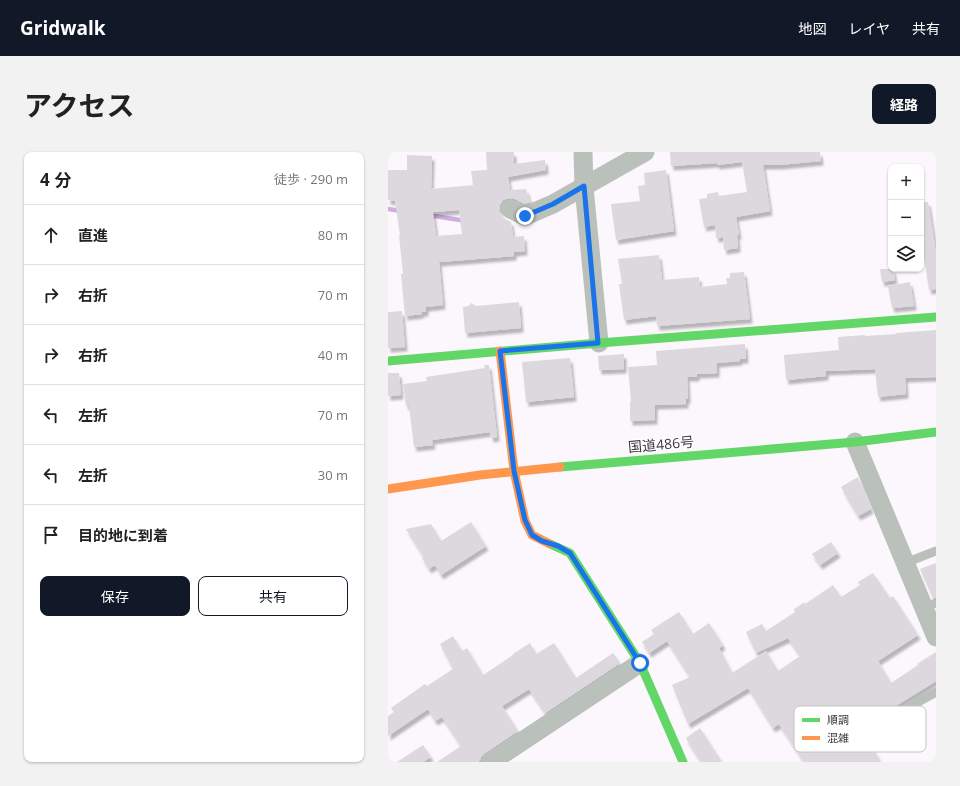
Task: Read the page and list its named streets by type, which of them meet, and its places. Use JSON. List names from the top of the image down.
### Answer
{
  "streets": {
    "main road": ["国道486号"]
  },
  "legend": ["順調", "混雑"],
  "page": {
    "header": "Gridwalk",
    "nav": ["地図", "レイヤ", "共有"],
    "title": "アクセス",
    "buttons": [
      "経路",
      ["保存", "共有"]
    ],
    "heading": ["4 分", "徒歩 · 290 m"],
    "map_buttons": ["+", "−"],
    "list": [
      ["直進", "80 m"],
      ["右折", "70 m"],
      ["右折", "40 m"],
      ["左折", "70 m"],
      ["左折", "30 m"],
      "目的地に到着"
    ]
  }
}
